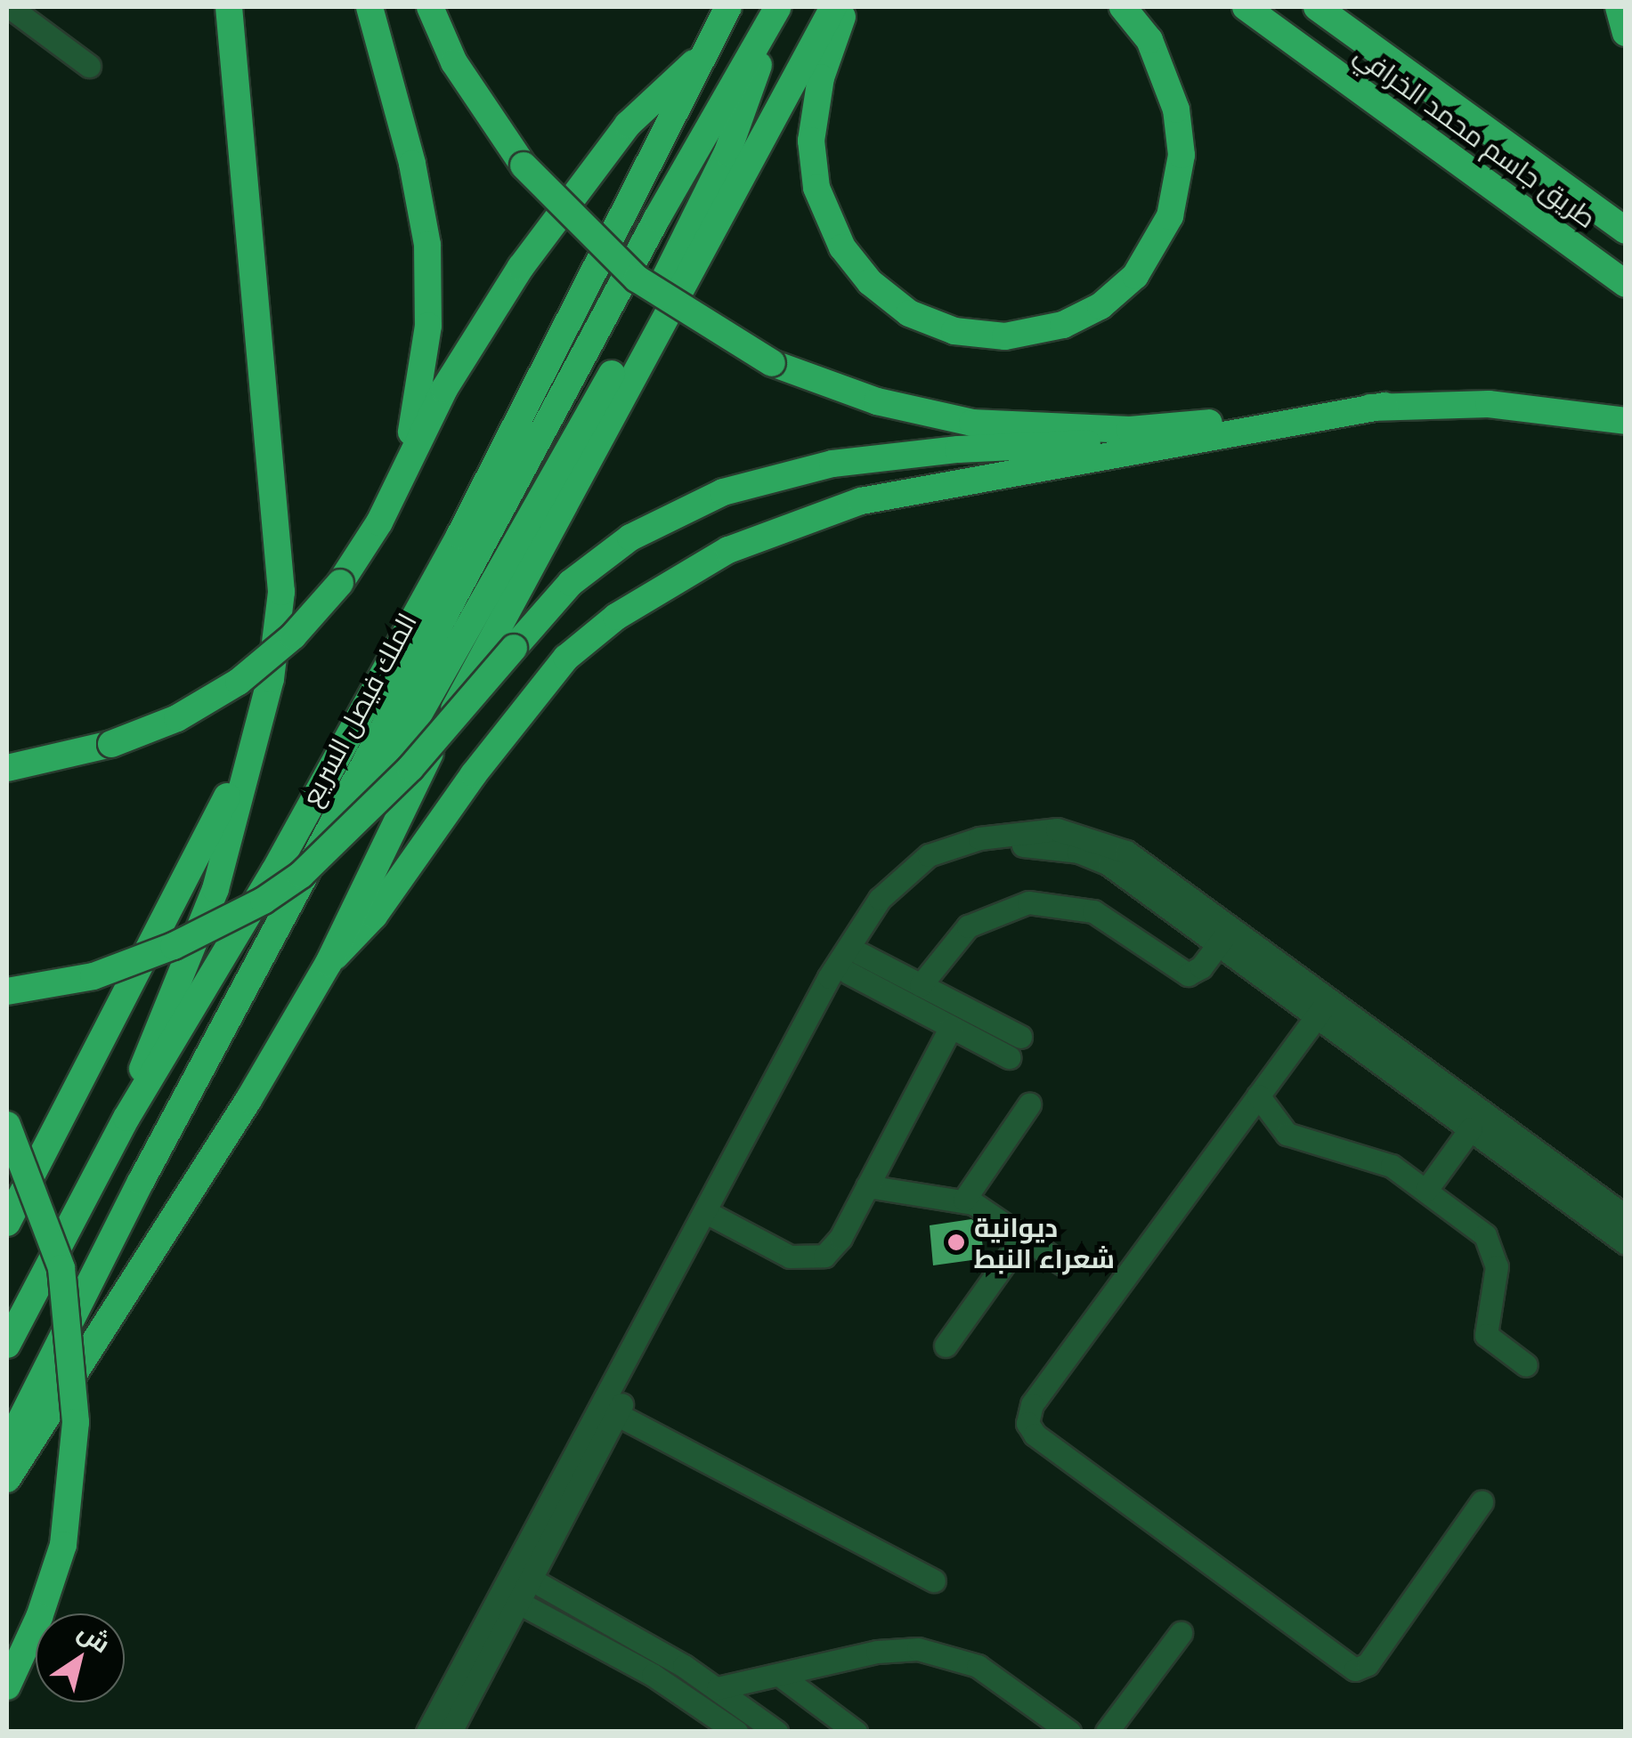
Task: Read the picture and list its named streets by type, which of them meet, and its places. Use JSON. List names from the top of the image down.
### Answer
{
  "streets": {
    "highway": ["طريق جاسم محمد الخرافي", "الملك فيصل السريع"]
  },
  "places": ["ديوانية شعراء النبط"],
  "north": "top right"
}
